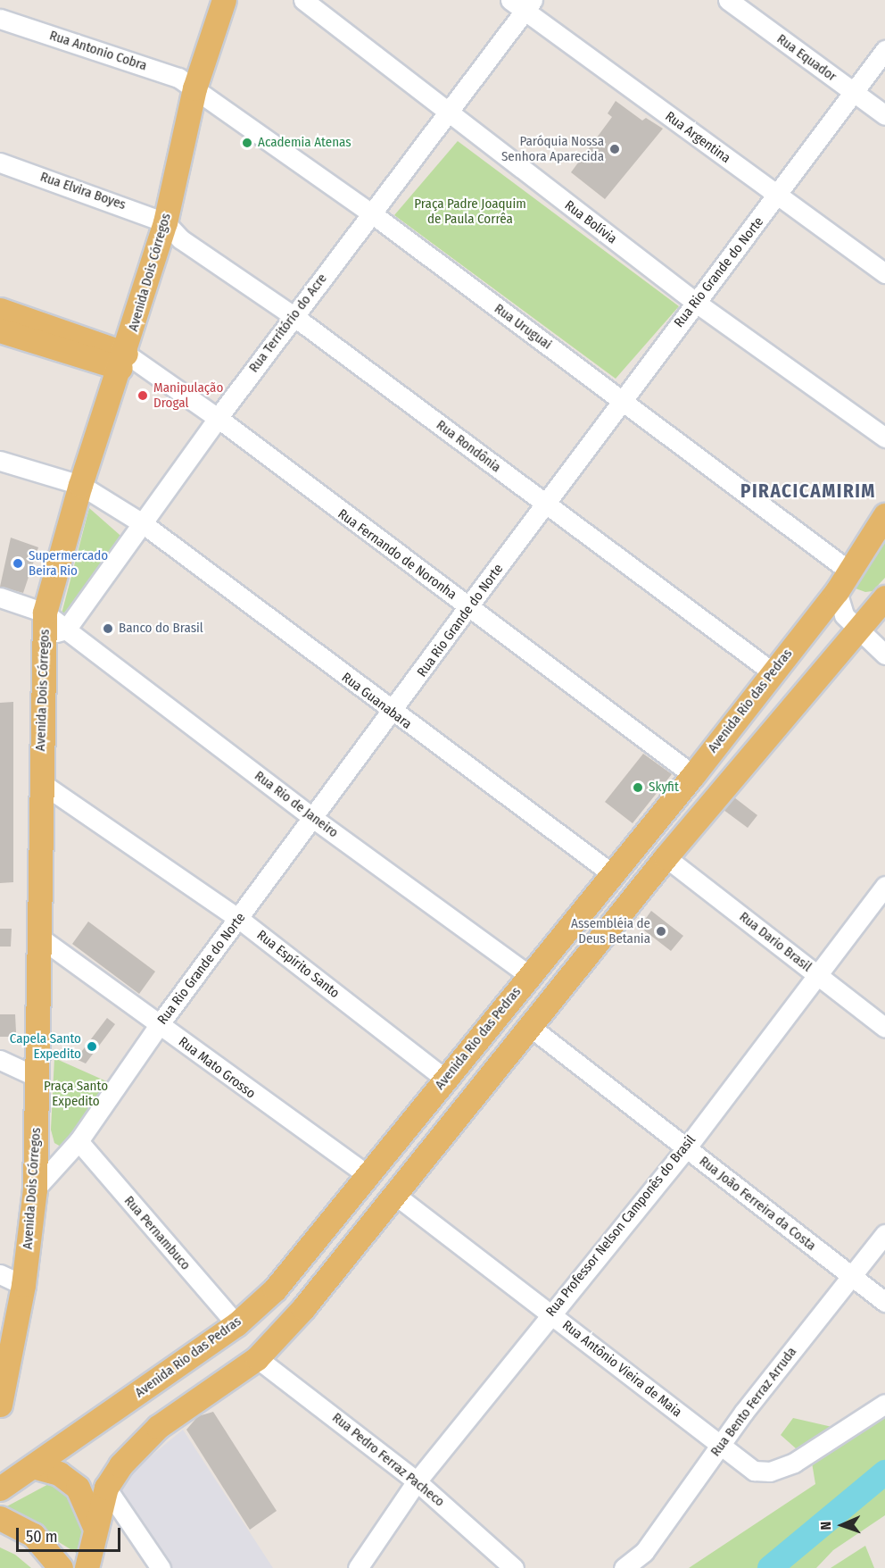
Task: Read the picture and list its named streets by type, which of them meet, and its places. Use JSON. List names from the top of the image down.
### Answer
{
  "streets": {
    "main road": ["Avenida Dois Córregos", "Avenida Rio das Pedras"],
    "street": [
      "Rua Antonio Cobra",
      "Rua Equador",
      "Rua Argentina",
      "Rua Elvira Boyes",
      "Rua Bolívia",
      "Rua Rio Grande do Norte",
      "Rua Território do Acre",
      "Rua Uruguai",
      "Rua Rondônia",
      "Rua Fernando de Noronha",
      "Rua Guanabara",
      "Rua Rio de Janeiro",
      "Rua Dario Brasil",
      "Rua Espírito Santo",
      "Rua Mato Grosso",
      "Rua João Ferreira da Costa",
      "Rua Professor Nelson Camponês do Brasil",
      "Rua Pernambuco",
      "Rua Antônio Vieira de Maia",
      "Rua Bento Ferraz Arruda",
      "Rua Pedro Ferraz Pacheco"
    ]
  },
  "crossings": [
    ["Rua Antonio Cobra", "Avenida Dois Córregos"],
    ["Rua Antonio Cobra", "Rua Uruguai"],
    ["Rua Equador", "Rua Rio Grande do Norte"],
    ["Rua Argentina", "Rua Rio Grande do Norte"],
    ["Rua Argentina", "Rua Território do Acre"],
    ["Rua Elvira Boyes", "Avenida Dois Córregos"],
    ["Rua Elvira Boyes", "Rua Rondônia"],
    ["Rua Bolívia", "Rua Rio Grande do Norte"],
    ["Rua Bolívia", "Rua Território do Acre"],
    ["Avenida Dois Córregos", "Rua Rio Grande do Norte"],
    ["Avenida Dois Córregos", "Rua Território do Acre"],
    ["Avenida Dois Córregos", "Rua Uruguai"],
    ["Avenida Dois Córregos", "Rua Rondônia"],
    ["Avenida Dois Córregos", "Rua Fernando de Noronha"],
    ["Avenida Dois Córregos", "Rua Guanabara"],
    ["Avenida Dois Córregos", "Rua Rio de Janeiro"],
    ["Avenida Dois Córregos", "Rua Espírito Santo"],
    ["Avenida Dois Córregos", "Rua Mato Grosso"],
    ["Rua Rio Grande do Norte", "Rua Uruguai"],
    ["Rua Rio Grande do Norte", "Rua Rondônia"],
    ["Rua Rio Grande do Norte", "Rua Fernando de Noronha"],
    ["Rua Rio Grande do Norte", "Rua Guanabara"],
    ["Rua Rio Grande do Norte", "Rua Rio de Janeiro"],
    ["Rua Rio Grande do Norte", "Rua Espírito Santo"],
    ["Rua Rio Grande do Norte", "Rua Mato Grosso"],
    ["Rua Rio Grande do Norte", "Rua Pernambuco"],
    ["Rua Território do Acre", "Rua Uruguai"],
    ["Rua Território do Acre", "Rua Rondônia"],
    ["Rua Território do Acre", "Rua Fernando de Noronha"],
    ["Rua Território do Acre", "Rua Guanabara"],
    ["Rua Território do Acre", "Rua Rio de Janeiro"],
    ["Rua Uruguai", "Avenida Rio das Pedras"],
    ["Rua Rondônia", "Avenida Rio das Pedras"],
    ["Rua Fernando de Noronha", "Avenida Rio das Pedras"],
    ["Rua Guanabara", "Avenida Rio das Pedras"],
    ["Avenida Rio das Pedras", "Rua Rio de Janeiro"],
    ["Avenida Rio das Pedras", "Rua Espírito Santo"],
    ["Avenida Rio das Pedras", "Rua Mato Grosso"],
    ["Avenida Rio das Pedras", "Rua Pernambuco"],
    ["Rua Dario Brasil", "Rua Professor Nelson Camponês do Brasil"],
    ["Rua João Ferreira da Costa", "Rua Professor Nelson Camponês do Brasil"],
    ["Rua João Ferreira da Costa", "Rua Bento Ferraz Arruda"],
    ["Rua Professor Nelson Camponês do Brasil", "Rua Antônio Vieira de Maia"],
    ["Rua Professor Nelson Camponês do Brasil", "Rua Pedro Ferraz Pacheco"],
    ["Rua Antônio Vieira de Maia", "Rua Bento Ferraz Arruda"]
  ],
  "districts": ["PIRACICAMIRIM"],
  "parks": ["Praça Padre Joaquim de Paula Corrêa", "Praça Santo Expedito"],
  "places": [
    "Academia Atenas",
    "Paróquia Nossa Senhora Aparecida",
    "Manipulação Drogal",
    "Supermercado Beira Rio",
    "Banco do Brasil",
    "Skyfit",
    "Assembléia de Deus Betania",
    "Capela Santo Expedito"
  ],
  "scale_bar": "50 m",
  "north": "left"
}
